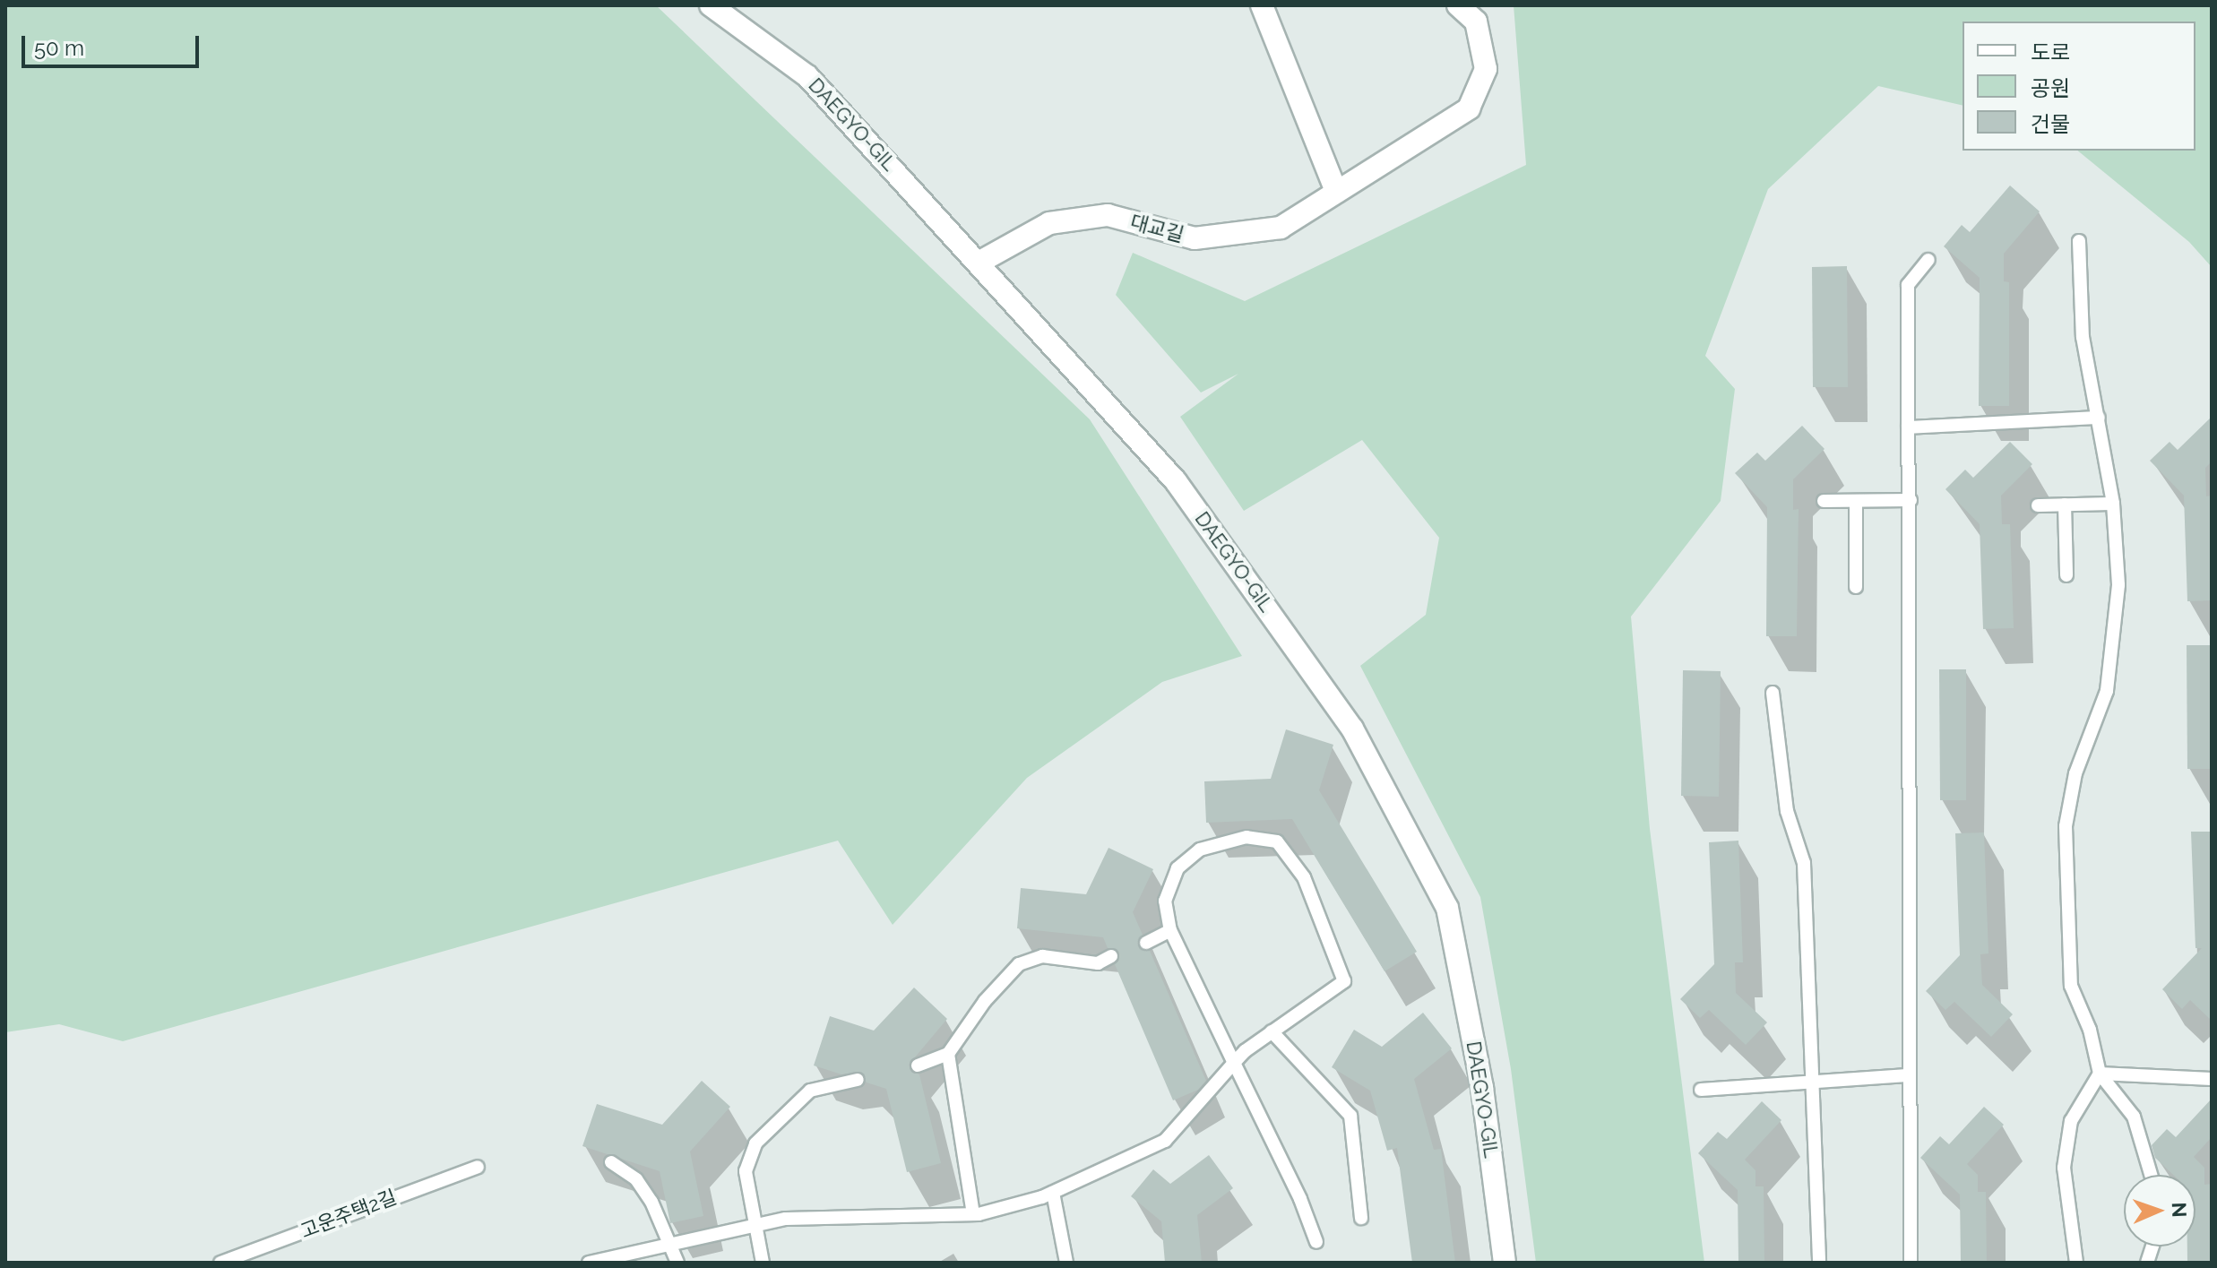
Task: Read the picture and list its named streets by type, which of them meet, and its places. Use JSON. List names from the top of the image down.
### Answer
{
  "streets": {
    "street": ["DAEGYO-GIL", "대교길"],
    "lane": ["고운주택2길"]
  },
  "crossings": [
    ["DAEGYO-GIL", "대교길"]
  ],
  "legend": ["도로", "공원", "건물"],
  "scale_bar": "50 m",
  "north": "right"
}
